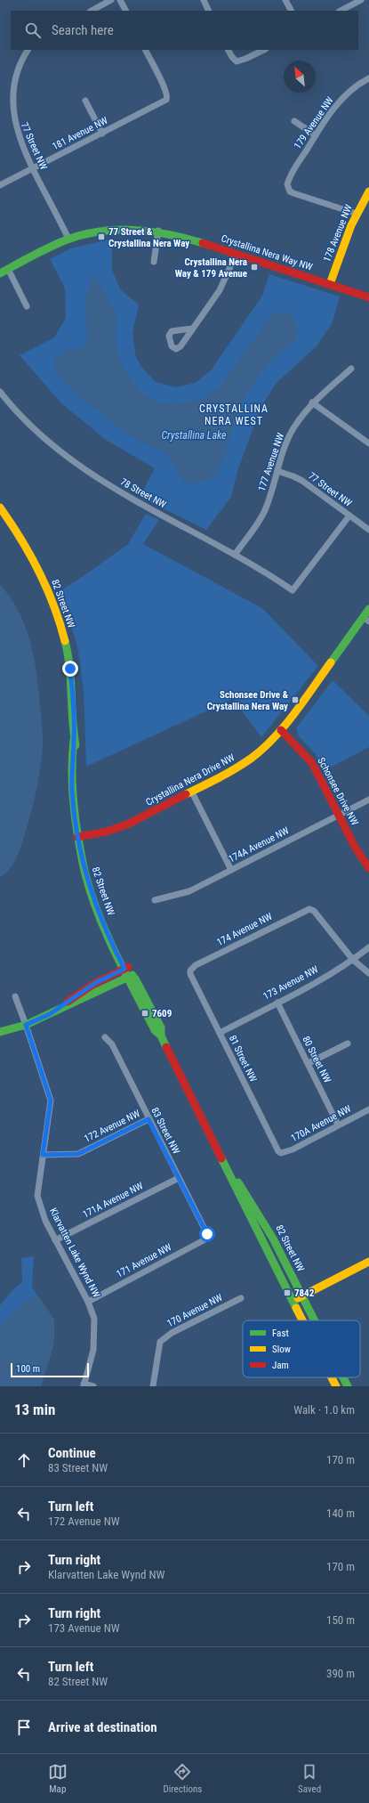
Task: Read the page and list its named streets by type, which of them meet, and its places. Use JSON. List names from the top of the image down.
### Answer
{
  "streets": {
    "street": [
      "179 Avenue NW",
      "181 Avenue NW",
      "77 Street NW",
      "178 Avenue NW",
      "Crystallina Nera Way NW",
      "177 Avenue NW",
      "78 Street NW",
      "82 Street NW",
      "Crystallina Nera Drive NW",
      "Schonsee Drive NW",
      "174A Avenue NW",
      "174 Avenue NW",
      "173 Avenue NW",
      "81 Street NW",
      "80 Street NW",
      "170A Avenue NW",
      "172 Avenue NW",
      "83 Street NW",
      "171A Avenue NW",
      "Klarvatten Lake Wynd NW",
      "171 Avenue NW",
      "170 Avenue NW"
    ]
  },
  "crossings": [
    ["179 Avenue NW", "178 Avenue NW"],
    ["181 Avenue NW", "77 Street NW"],
    ["77 Street NW", "Crystallina Nera Way NW"],
    ["77 Street NW", "177 Avenue NW"],
    ["77 Street NW", "78 Street NW"],
    ["178 Avenue NW", "Crystallina Nera Way NW"],
    ["177 Avenue NW", "78 Street NW"],
    ["82 Street NW", "Crystallina Nera Drive NW"],
    ["Crystallina Nera Drive NW", "Schonsee Drive NW"],
    ["Schonsee Drive NW", "174A Avenue NW"],
    ["174 Avenue NW", "173 Avenue NW"],
    ["174 Avenue NW", "81 Street NW"],
    ["173 Avenue NW", "81 Street NW"],
    ["173 Avenue NW", "80 Street NW"],
    ["81 Street NW", "170A Avenue NW"],
    ["80 Street NW", "170A Avenue NW"],
    ["172 Avenue NW", "83 Street NW"],
    ["172 Avenue NW", "Klarvatten Lake Wynd NW"],
    ["83 Street NW", "171A Avenue NW"],
    ["83 Street NW", "171 Avenue NW"],
    ["171A Avenue NW", "Klarvatten Lake Wynd NW"],
    ["Klarvatten Lake Wynd NW", "171 Avenue NW"]
  ],
  "districts": ["CRYSTALLINA NERA WEST"],
  "water": ["Crystallina Lake"],
  "places": {
    "transit": [
      "77 Street & Crystallina Nera Way",
      "Crystallina Nera Way & 179 Avenue",
      "Schonsee Drive & Crystallina Nera Way",
      "7609",
      "7842"
    ]
  },
  "legend": ["Fast", "Slow", "Jam"],
  "scale_bar": "100 m",
  "north": "top left",
  "page": {
    "search": "Search here",
    "scale": "100 m",
    "heading": ["13 min", "Walk · 1.0 km"],
    "list": [
      ["Continue", "83 Street NW", "170 m"],
      ["Turn left", "172 Avenue NW", "140 m"],
      ["Turn right", "Klarvatten Lake Wynd NW", "170 m"],
      ["Turn right", "173 Avenue NW", "150 m"],
      ["Turn left", "82 Street NW", "390 m"],
      "Arrive at destination"
    ],
    "nav": ["Map", "Directions", "Saved"]
  }
}
